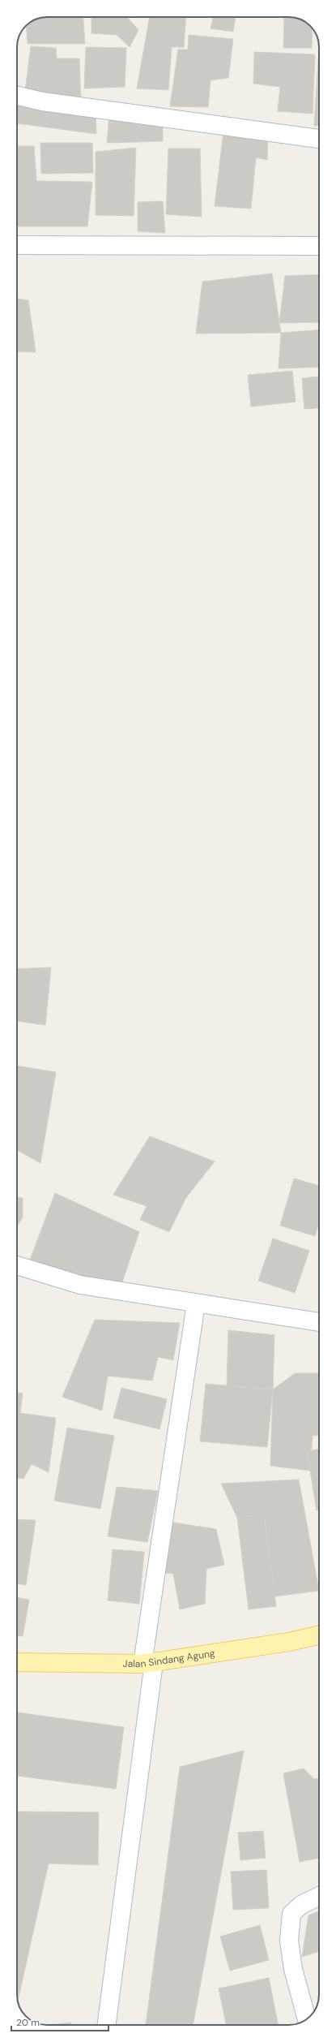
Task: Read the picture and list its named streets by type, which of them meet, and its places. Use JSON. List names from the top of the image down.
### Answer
{
  "streets": {
    "main road": ["Jalan Sindang Agung"]
  },
  "scale_bar": "20 m"
}
